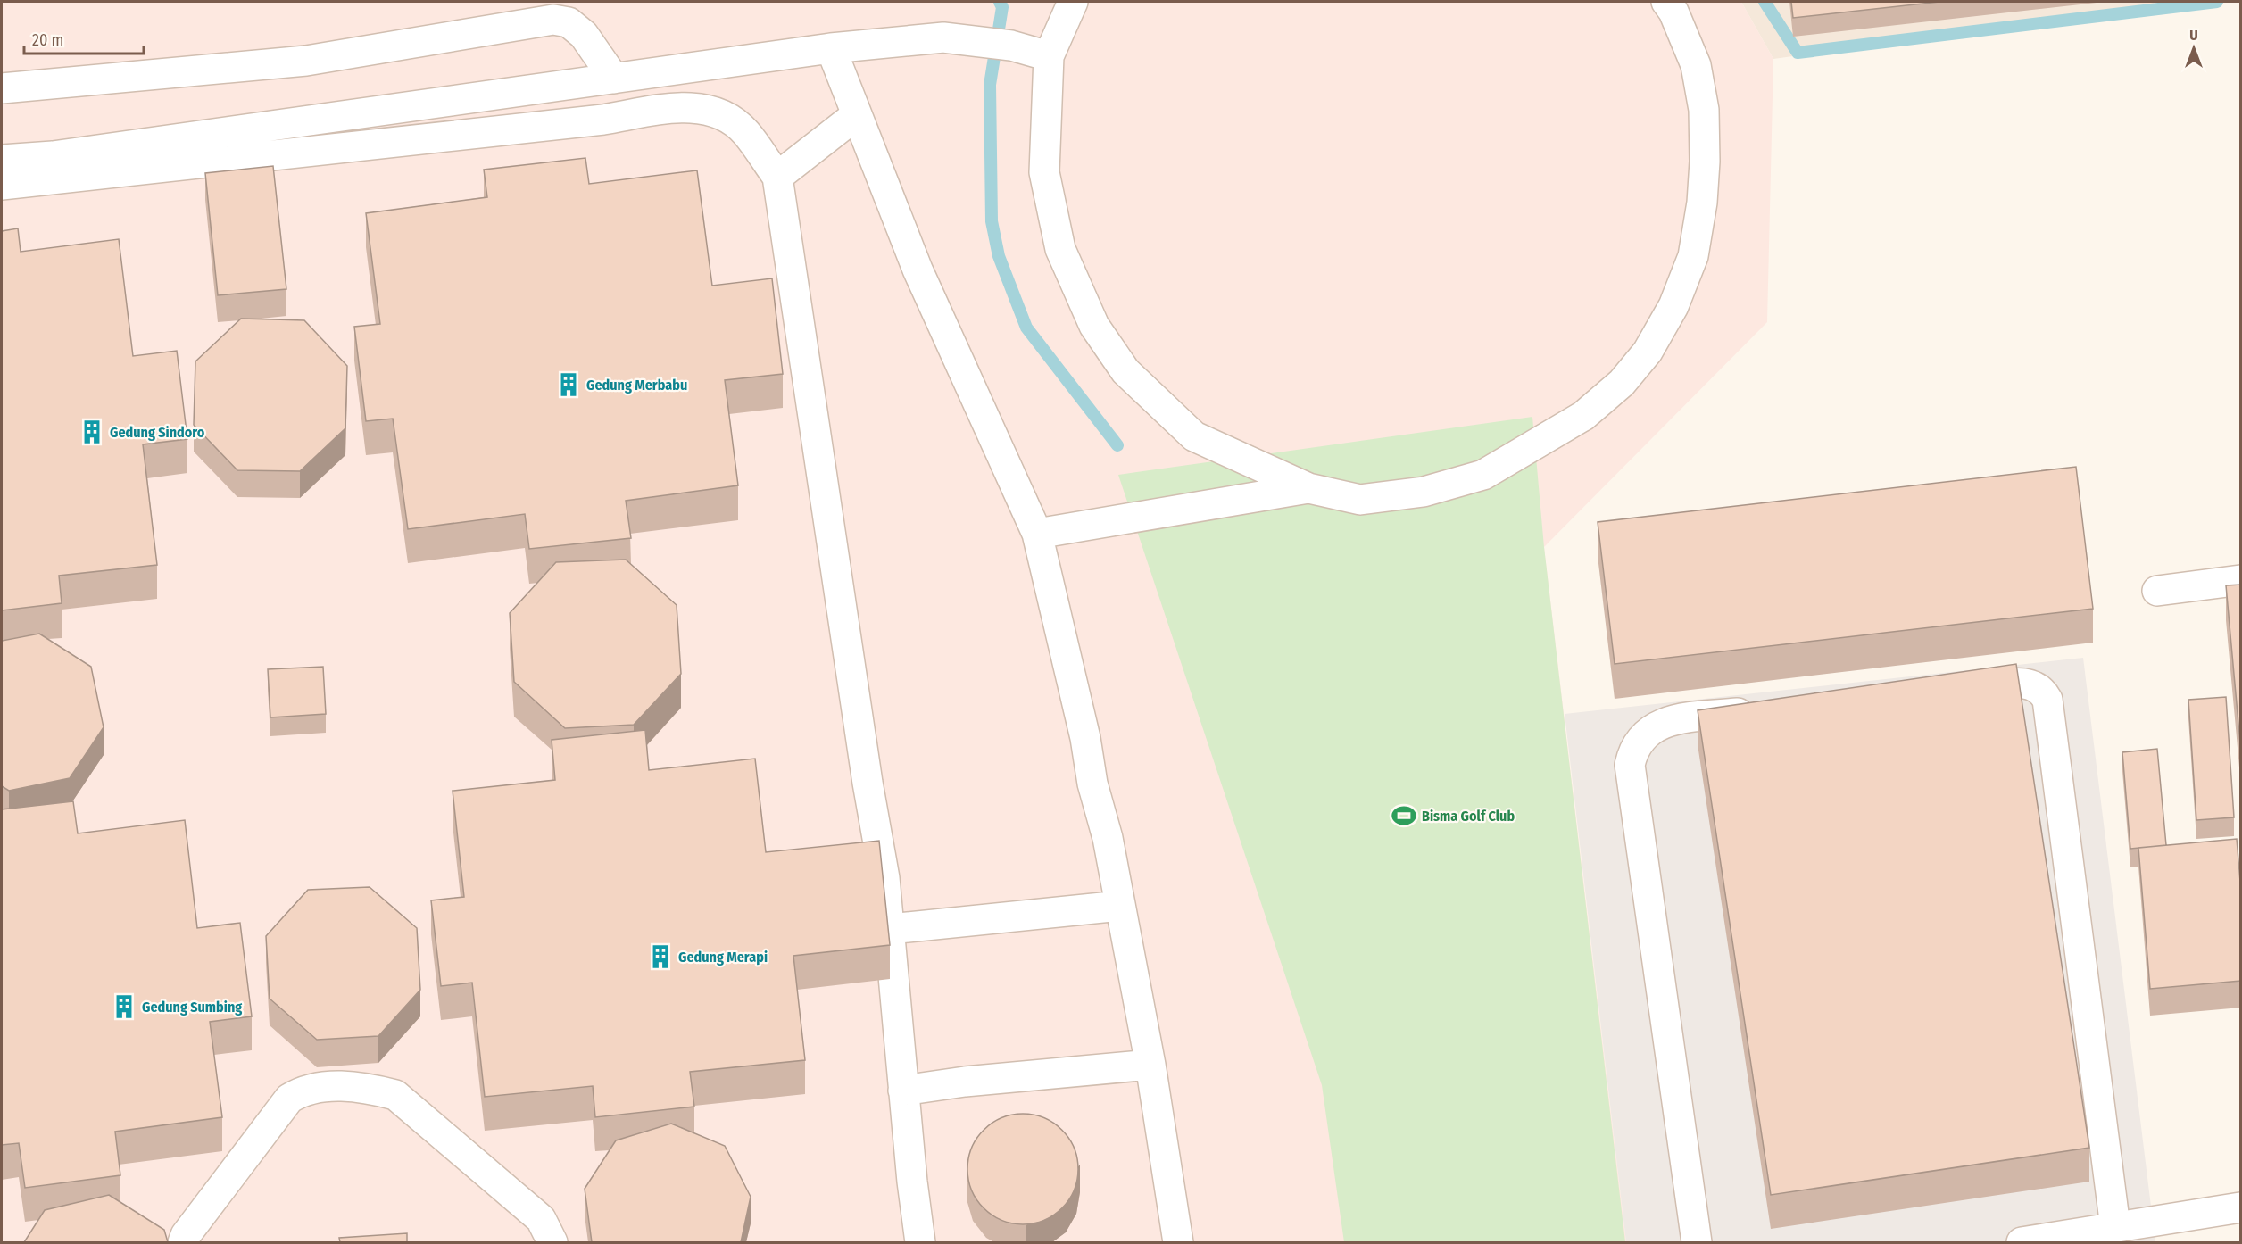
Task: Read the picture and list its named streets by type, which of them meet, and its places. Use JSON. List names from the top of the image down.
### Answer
{
  "places": {
    "building": [
      "Gedung Merbabu",
      "Gedung Sindoro",
      "Gedung Merapi",
      "Gedung Sumbing"
    ],
    "sports": ["Bisma Golf Club"]
  },
  "scale_bar": "20 m",
  "north": "top"
}
